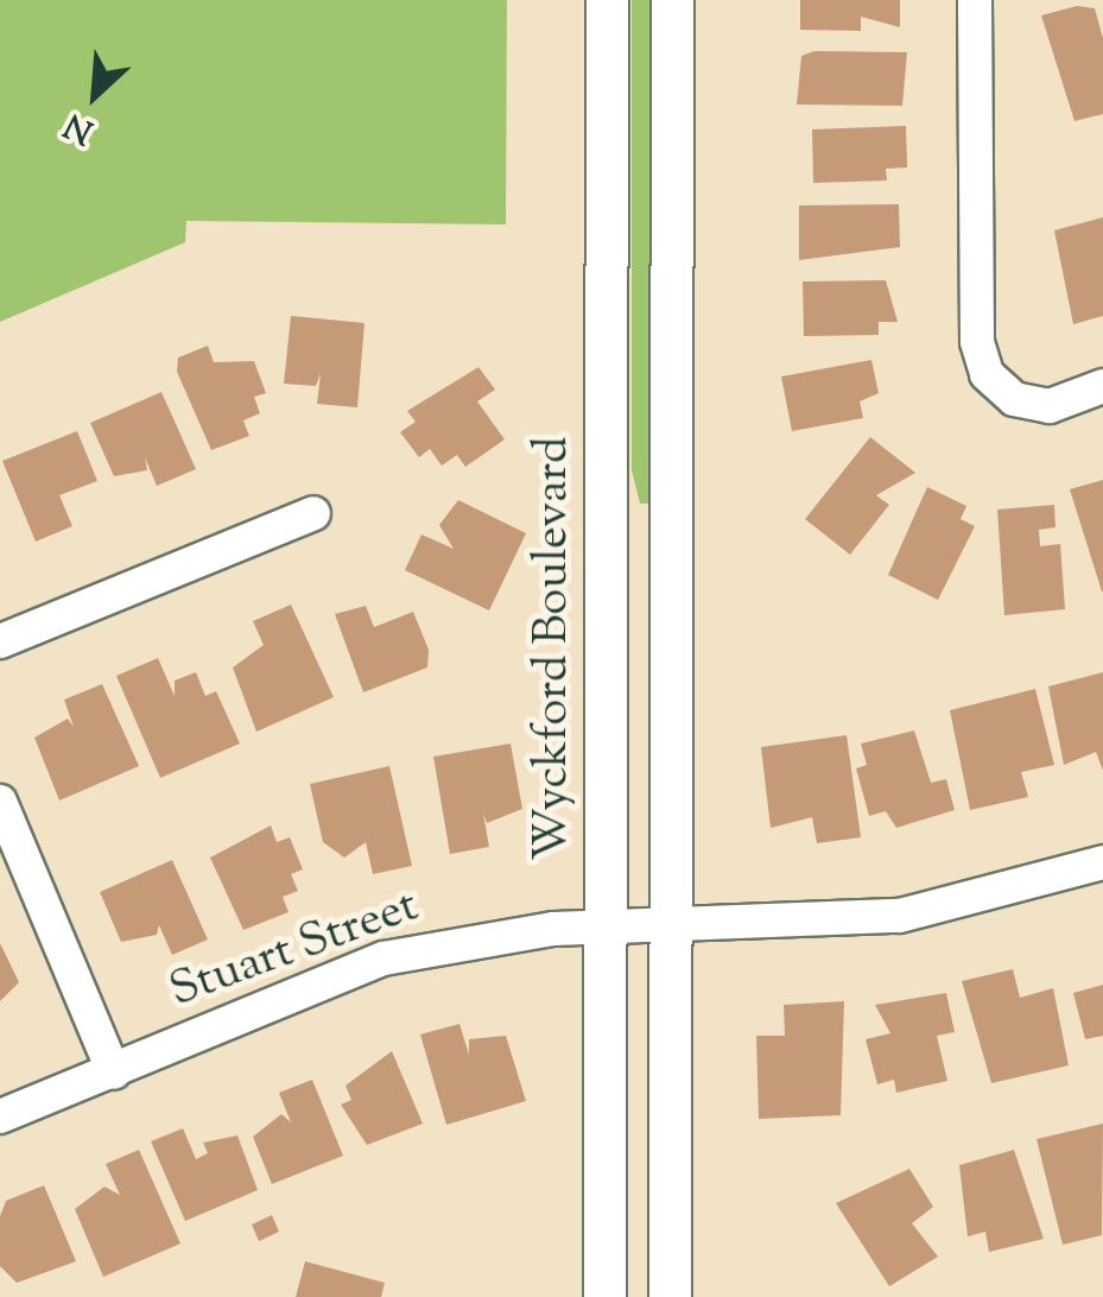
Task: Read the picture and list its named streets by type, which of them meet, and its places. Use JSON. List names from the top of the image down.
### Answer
{
  "streets": {
    "street": ["Wyckford Boulevard", "Stuart Street"]
  },
  "crossings": [
    ["Wyckford Boulevard", "Stuart Street"]
  ],
  "north": "bottom left"
}
